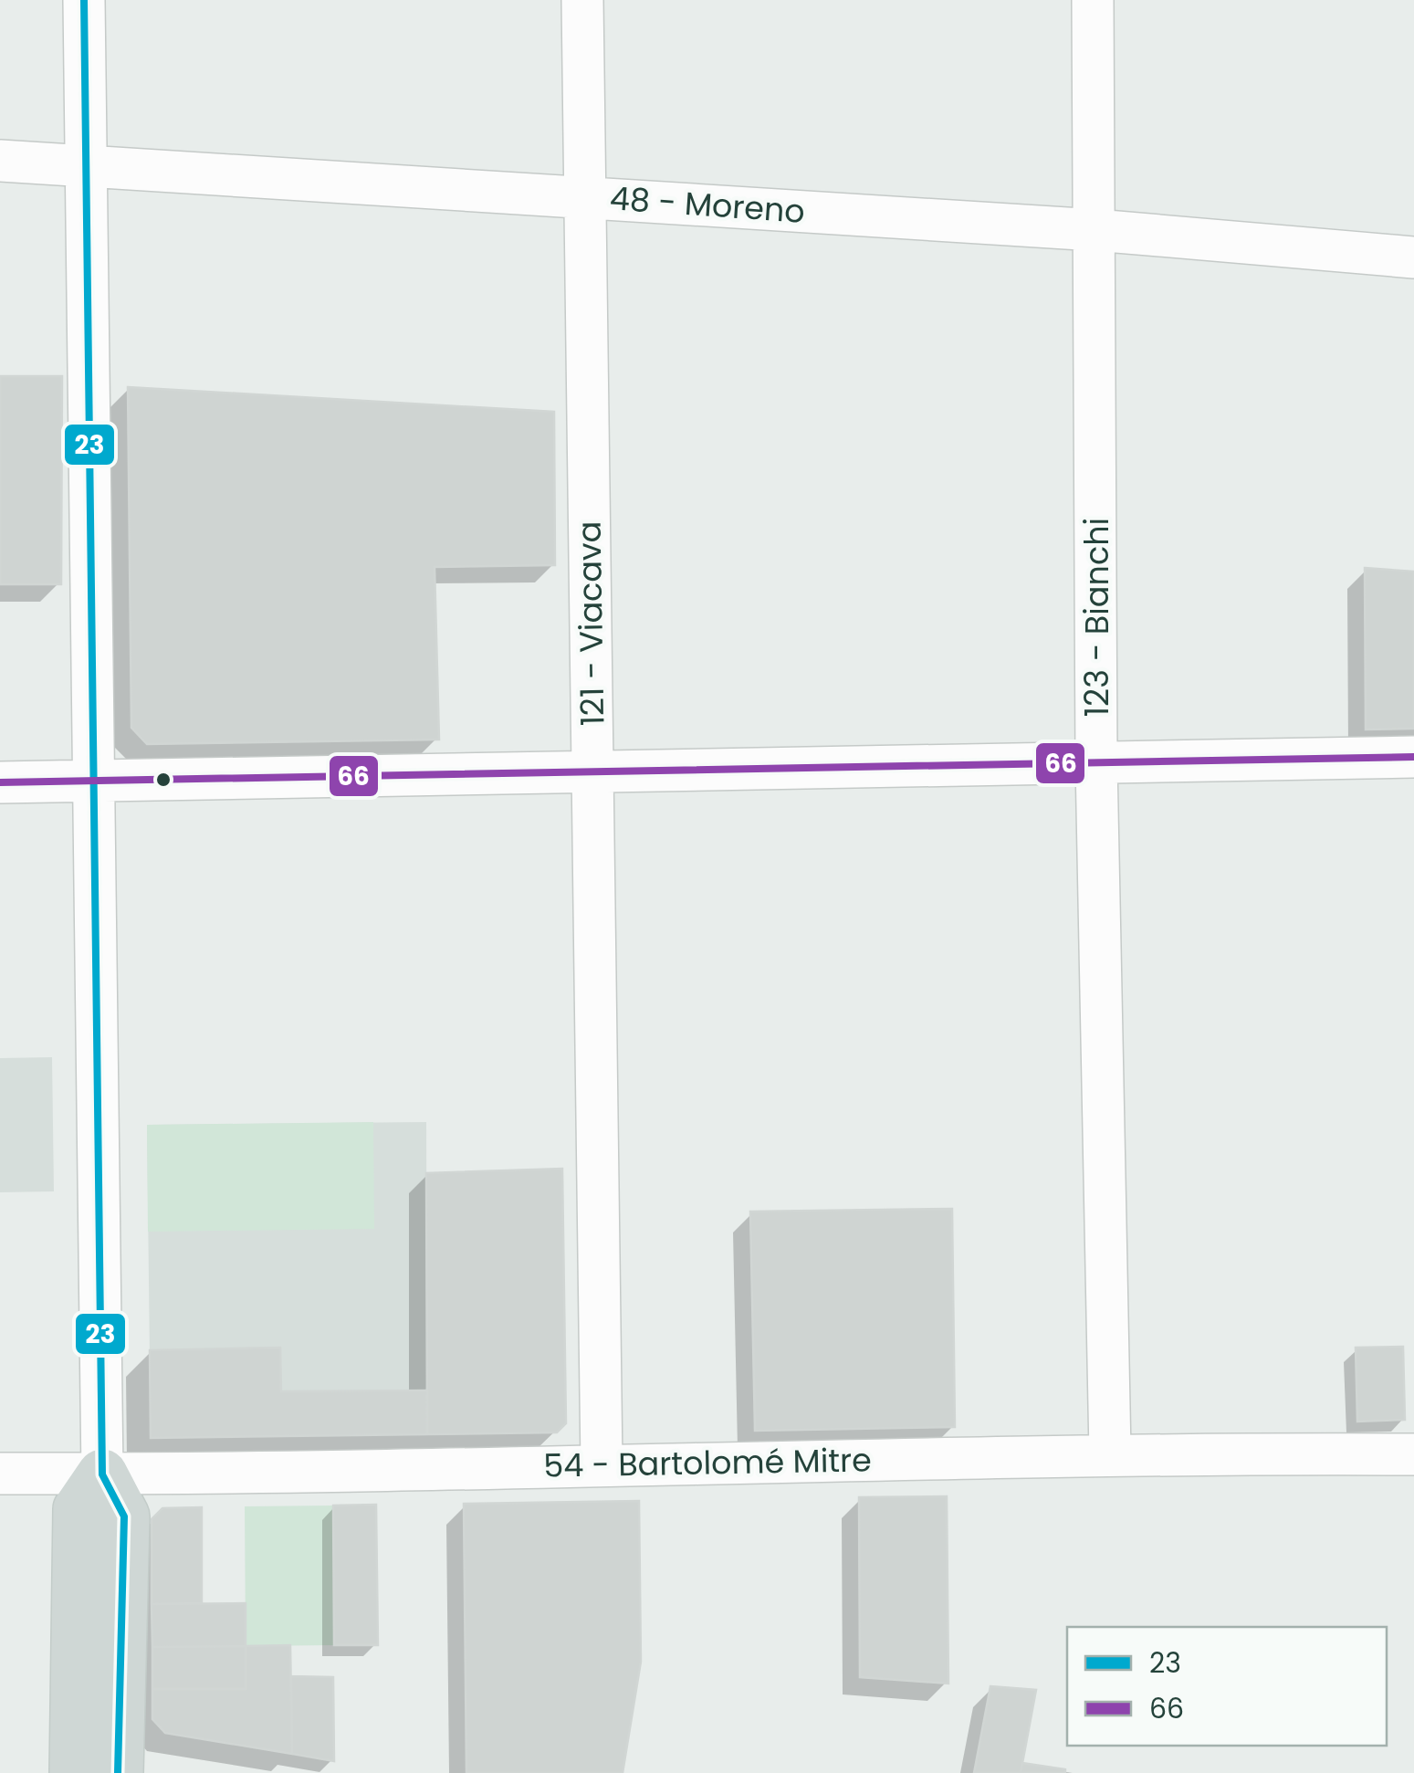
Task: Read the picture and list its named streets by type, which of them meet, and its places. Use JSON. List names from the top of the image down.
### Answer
{
  "streets": {
    "street": [
      "48 - Moreno",
      "123 - Bianchi",
      "121 - Viacava",
      "54 - Bartolomé Mitre"
    ]
  },
  "crossings": [
    ["48 - Moreno", "123 - Bianchi"],
    ["48 - Moreno", "121 - Viacava"],
    ["123 - Bianchi", "54 - Bartolomé Mitre"],
    ["121 - Viacava", "54 - Bartolomé Mitre"]
  ],
  "lines": ["transit line 23", "transit line 66"],
  "legend": ["23", "66"]
}
